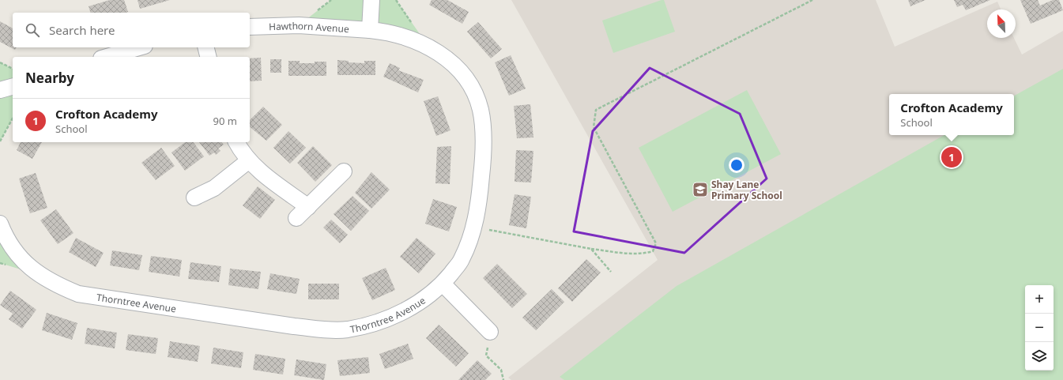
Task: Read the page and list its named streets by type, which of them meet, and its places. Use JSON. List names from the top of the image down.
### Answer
{
  "streets": {
    "street": ["Hawthorn Avenue", "Thorntree Avenue"]
  },
  "crossings": [
    ["Hawthorn Avenue", "Thorntree Avenue"]
  ],
  "places": {
    "school or university": ["Shay Lane Primary School"]
  },
  "north": "top left",
  "page": {
    "search": "Search here",
    "heading": "Nearby",
    "popup": ["Crofton Academy", "School"],
    "list": [
      {
        "mark": "1",
        "name": "Crofton Academy",
        "note": "School",
        "value": "90 m"
      }
    ],
    "pins": "1",
    "map_buttons": ["+", "−"]
  }
}
